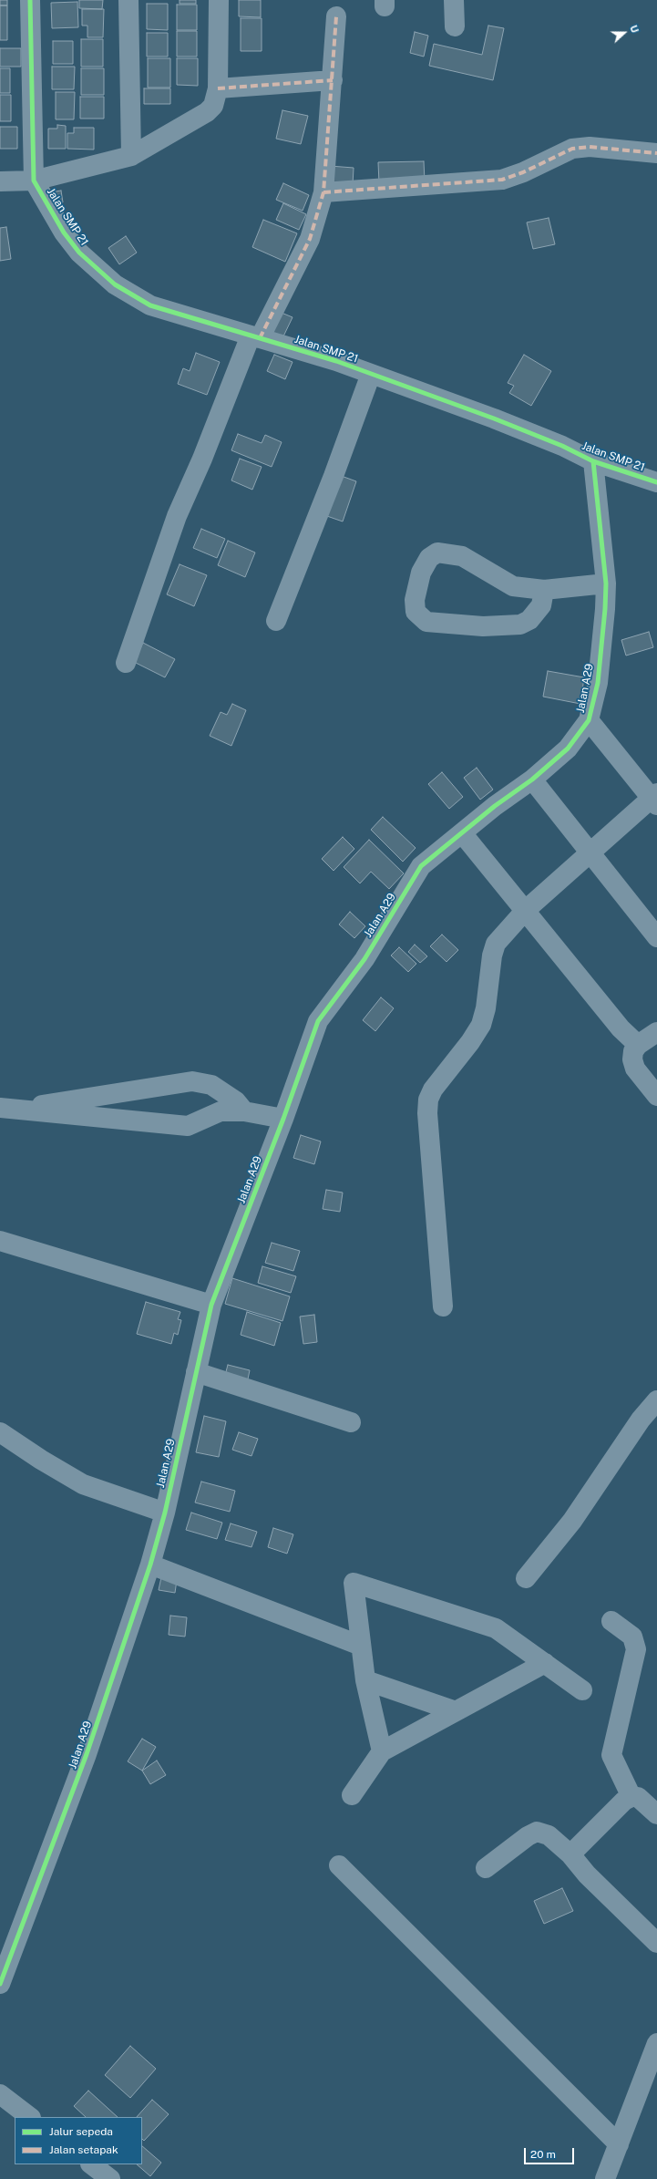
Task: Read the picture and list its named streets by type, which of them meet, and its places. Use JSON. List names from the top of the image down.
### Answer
{
  "streets": {
    "street": ["Jalan SMP 21", "Jalan A29"]
  },
  "crossings": [
    ["Jalan SMP 21", "Jalan A29"]
  ],
  "legend": ["Jalur sepeda", "Jalan setapak"],
  "scale_bar": "20 m",
  "north": "right"
}
